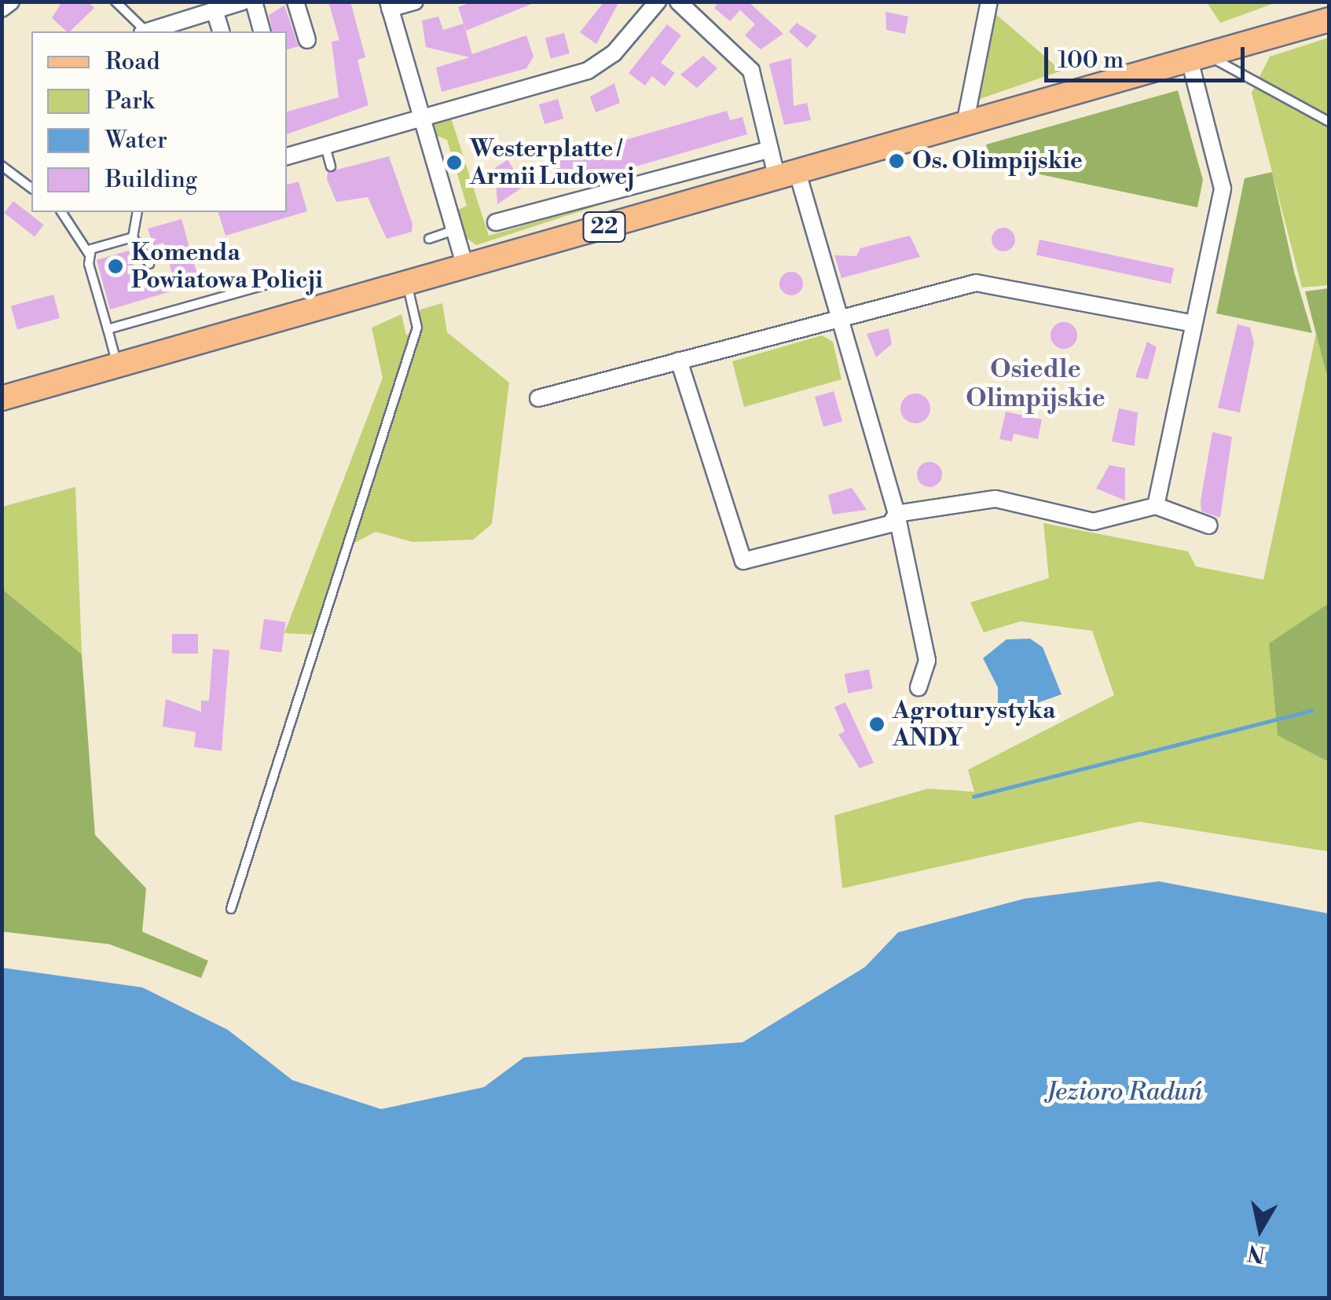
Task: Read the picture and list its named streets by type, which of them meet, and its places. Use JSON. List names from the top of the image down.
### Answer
{
  "streets": {
    "main road": ["22"]
  },
  "districts": ["Osiedle Olimpijskie"],
  "water": ["Jezioro Raduń"],
  "places": [
    "Os. Olimpijskie",
    "Westerplatte / Armii Ludowej",
    "Komenda Powiatowa Policji",
    "Agroturystyka ANDY"
  ],
  "legend": [
    "Road",
    "Park",
    "Water",
    "Building"
  ],
  "scale_bar": "100 m",
  "north": "bottom"
}
